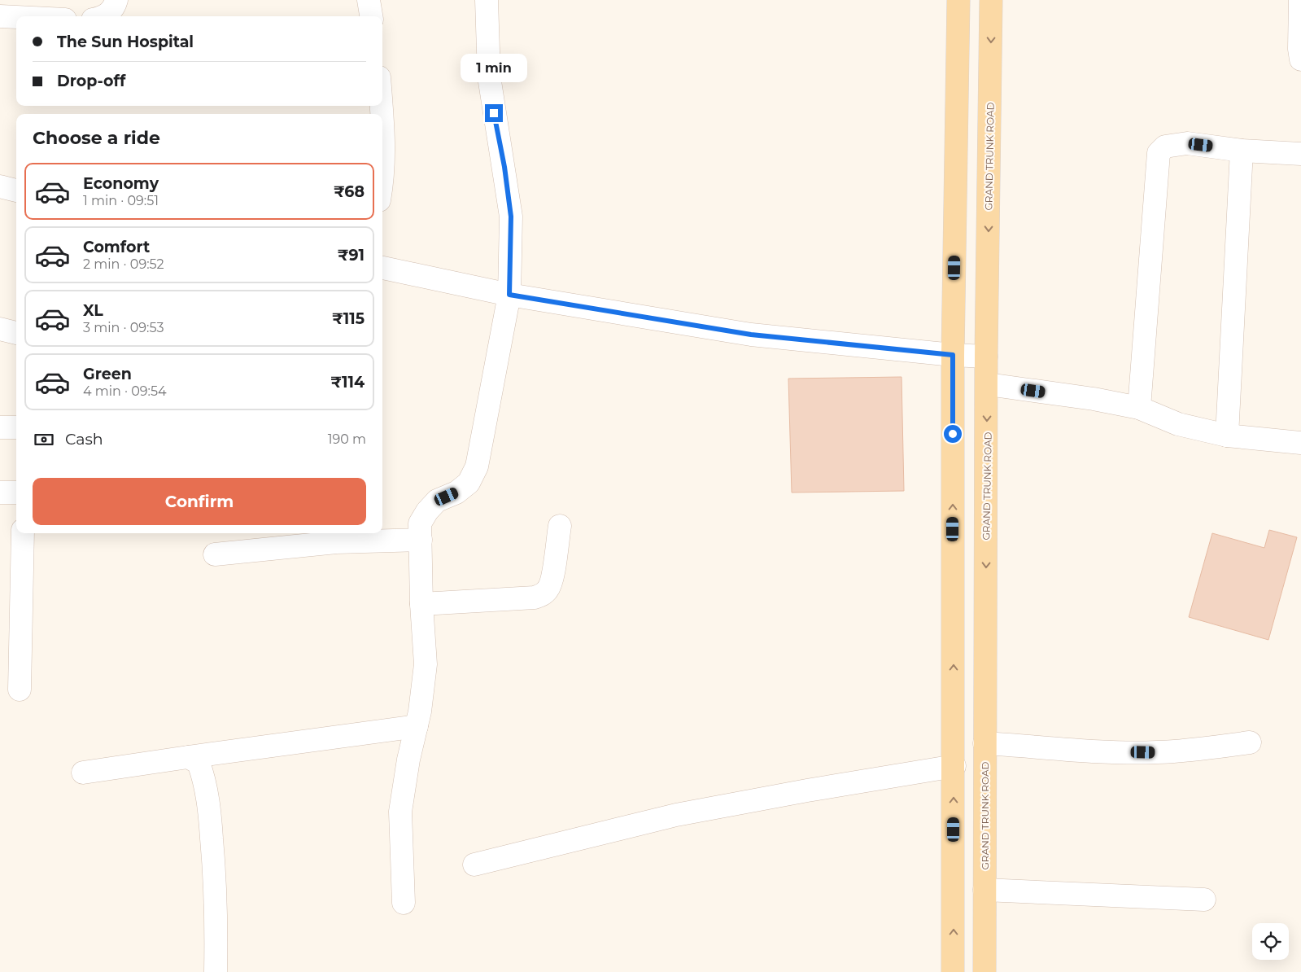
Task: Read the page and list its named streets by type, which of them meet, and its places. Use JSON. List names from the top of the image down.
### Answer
{
  "streets": {
    "main road": ["GRAND TRUNK ROAD"]
  },
  "page": {
    "banner": ["The Sun Hospital", "Drop-off"],
    "bubble": "1 min",
    "heading": "Choose a ride",
    "list": [
      {
        "name": "Economy",
        "note": "1 min · 09:51",
        "value": "₹68"
      },
      {
        "name": "Comfort",
        "note": "2 min · 09:52",
        "value": "₹91"
      },
      {
        "name": "XL",
        "note": "3 min · 09:53",
        "value": "₹115"
      },
      {
        "name": "Green",
        "note": "4 min · 09:54",
        "value": "₹114"
      }
    ],
    "pay": ["Cash", "190 m"],
    "buttons": "Confirm"
  }
}
